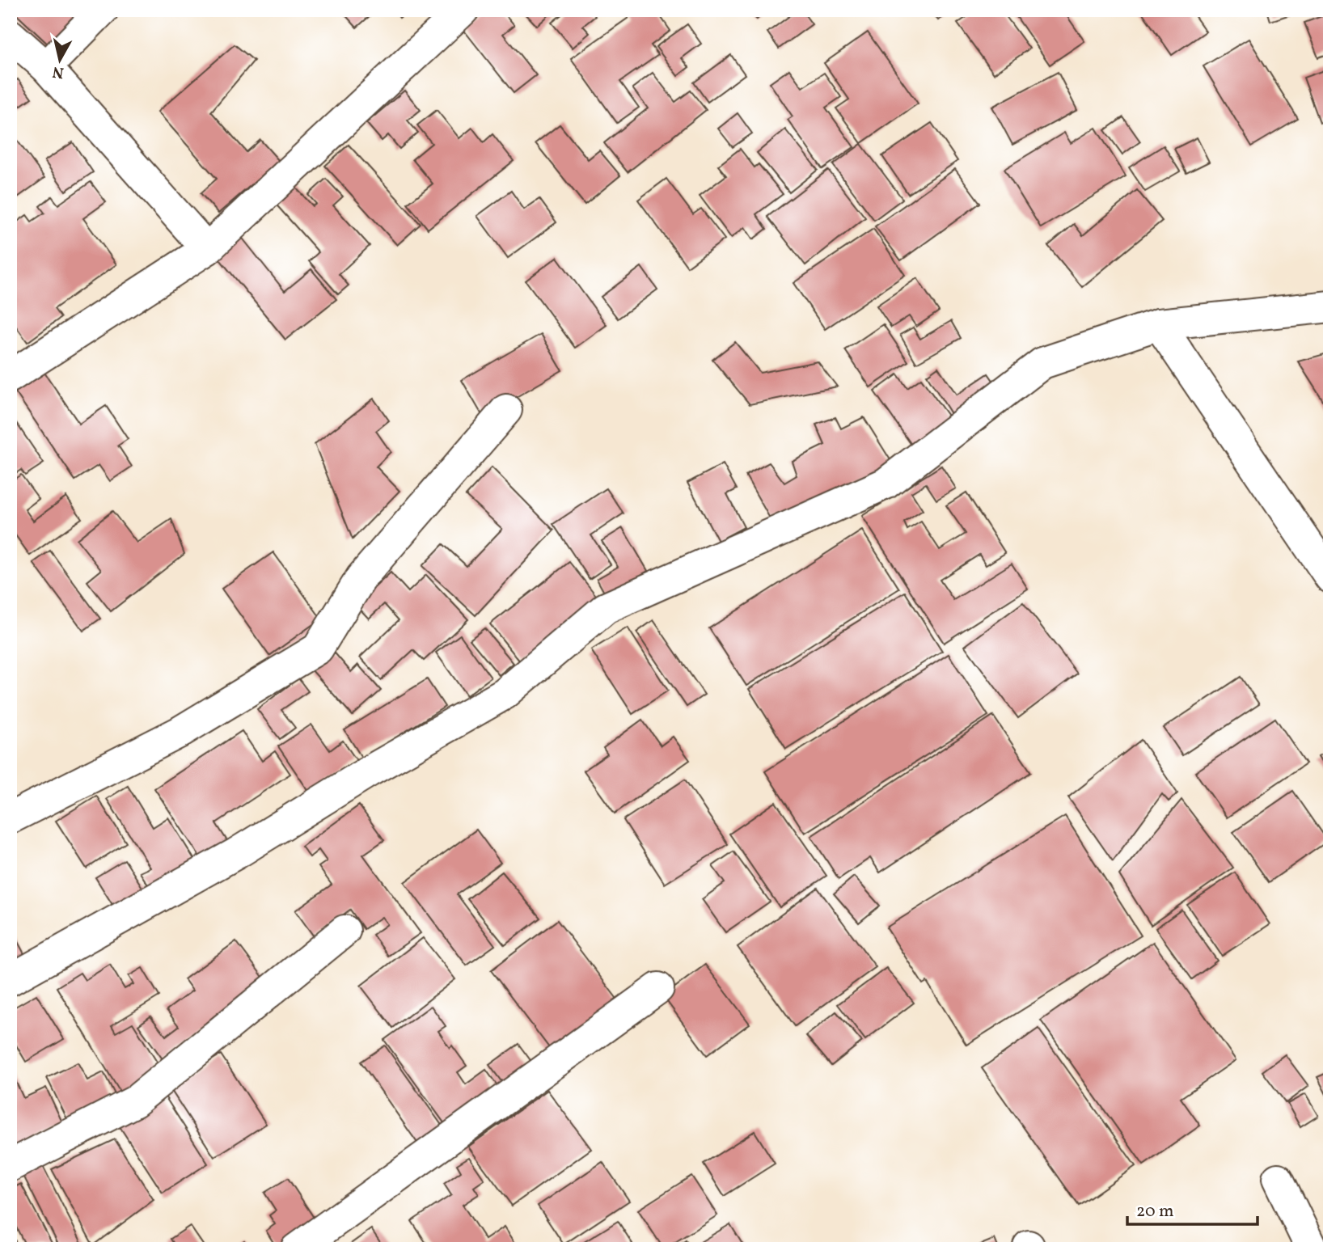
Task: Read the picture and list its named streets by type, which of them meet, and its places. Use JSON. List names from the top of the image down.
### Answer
{
  "scale_bar": "20 m",
  "north": "bottom"
}
